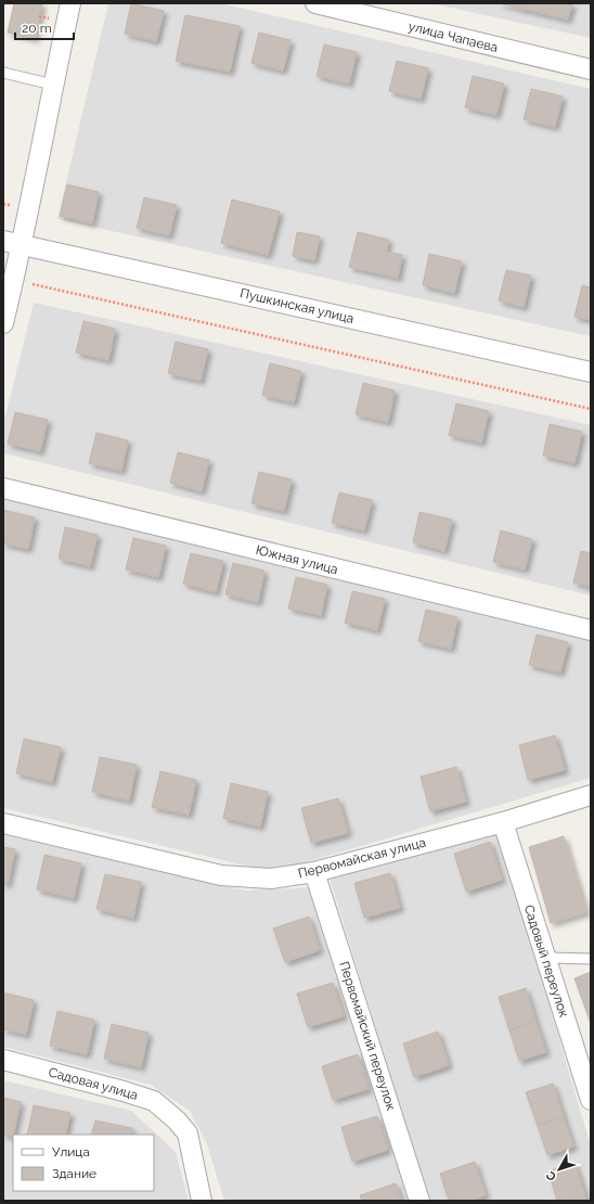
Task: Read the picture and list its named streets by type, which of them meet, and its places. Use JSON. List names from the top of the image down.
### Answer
{
  "streets": {
    "street": [
      "улица Чапаева",
      "Пушкинская улица",
      "Южная улица",
      "Первомайская улица",
      "Садовый переулок",
      "Первомайский переулок",
      "Садовая улица"
    ]
  },
  "crossings": [
    ["Первомайская улица", "Садовый переулок"],
    ["Первомайская улица", "Первомайский переулок"]
  ],
  "legend": ["Улица", "Здание"],
  "scale_bar": "20 m",
  "north": "bottom left"
}
